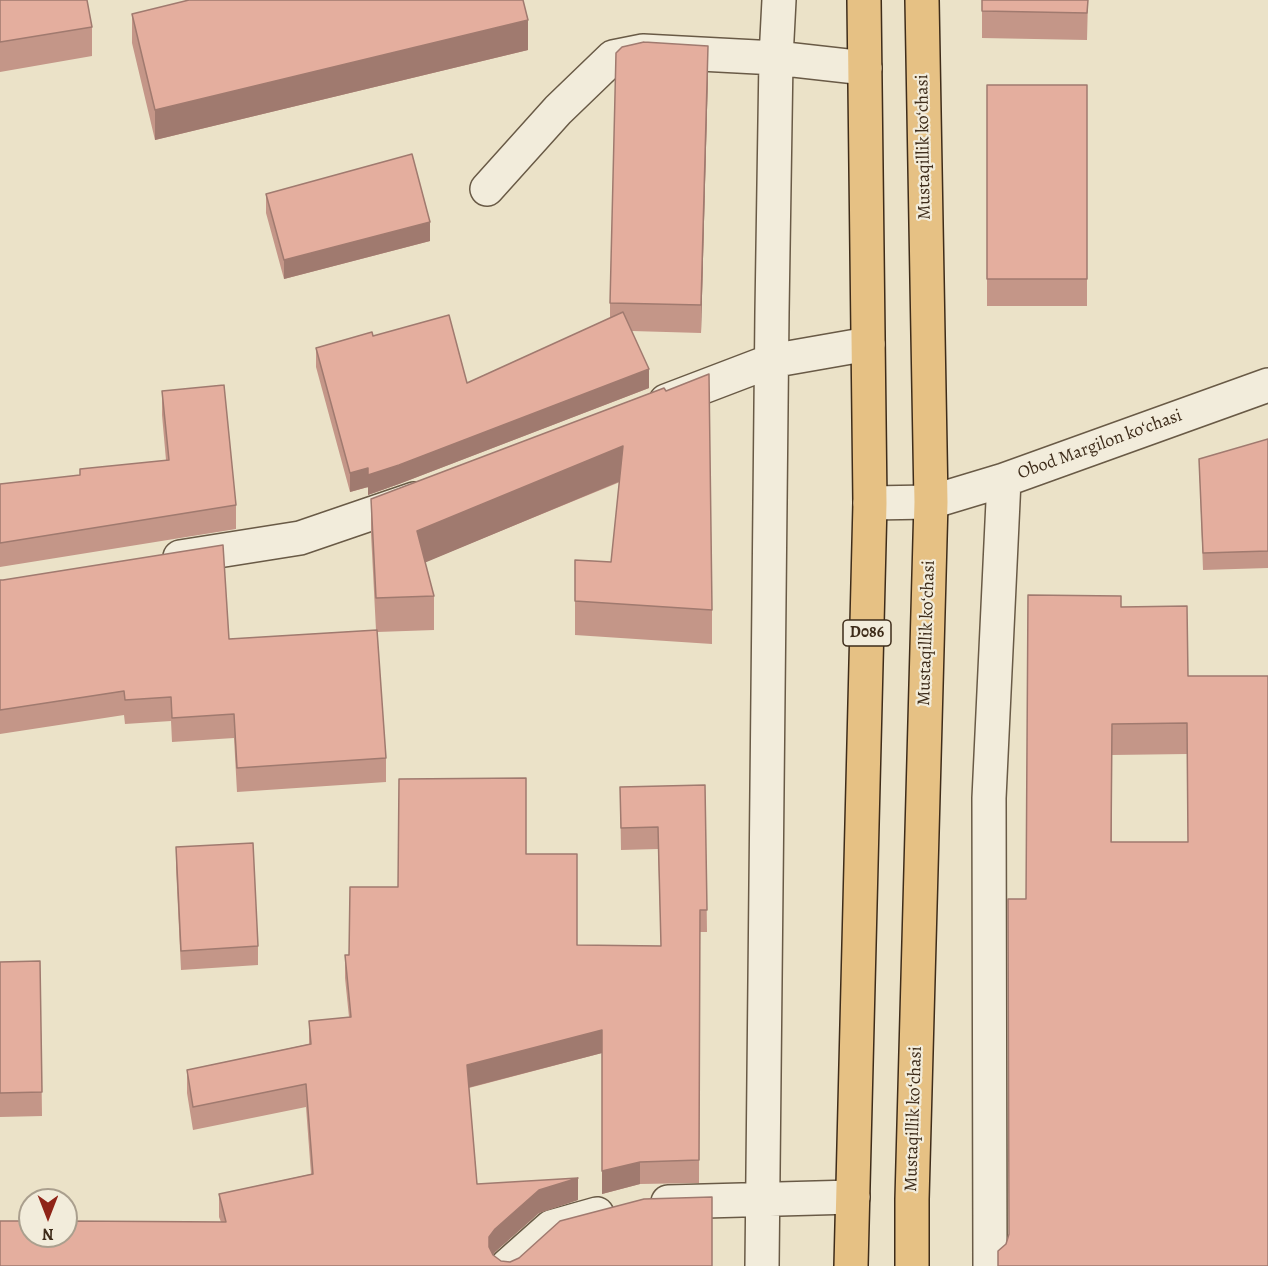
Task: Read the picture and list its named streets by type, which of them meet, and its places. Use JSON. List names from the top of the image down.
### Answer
{
  "streets": {
    "main road": ["Mustaqillik koʻchasi", "D086"],
    "street": ["Obod Margilon koʻchasi"]
  },
  "crossings": [
    ["Mustaqillik koʻchasi", "Obod Margilon koʻchasi"],
    ["Obod Margilon koʻchasi", "D086"]
  ],
  "north": "bottom"
}
